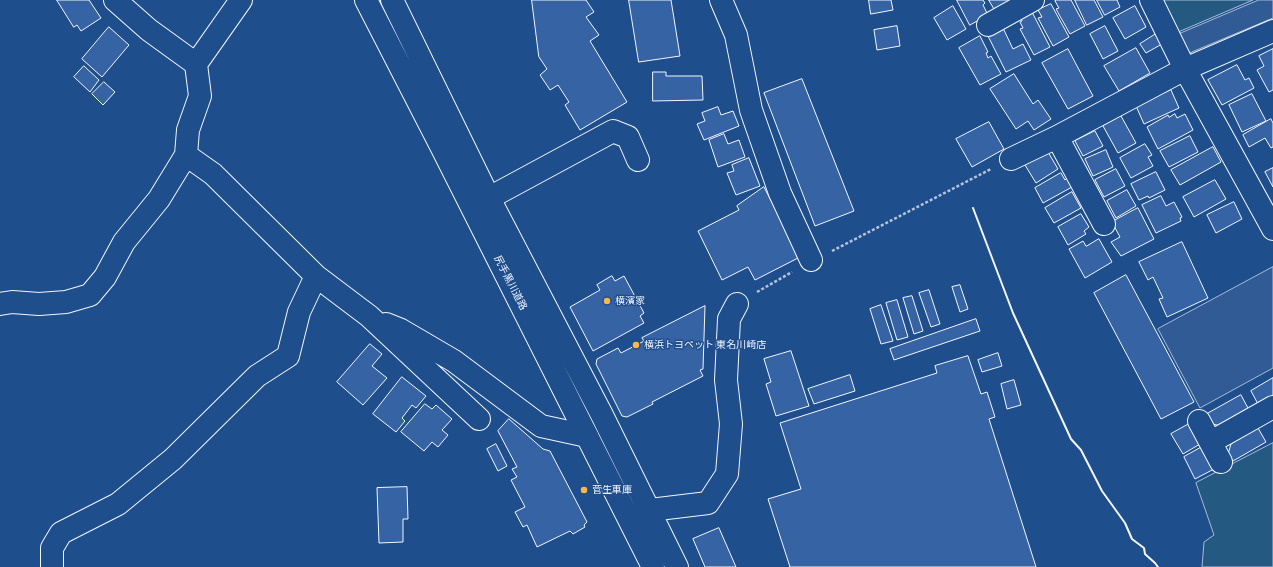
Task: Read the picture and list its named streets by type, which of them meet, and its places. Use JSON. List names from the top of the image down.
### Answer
{
  "streets": {
    "street": ["尻手黒川道路"]
  },
  "places": ["横濱家", "横浜トヨペット 東名川崎店", "菅生車庫"]
}
